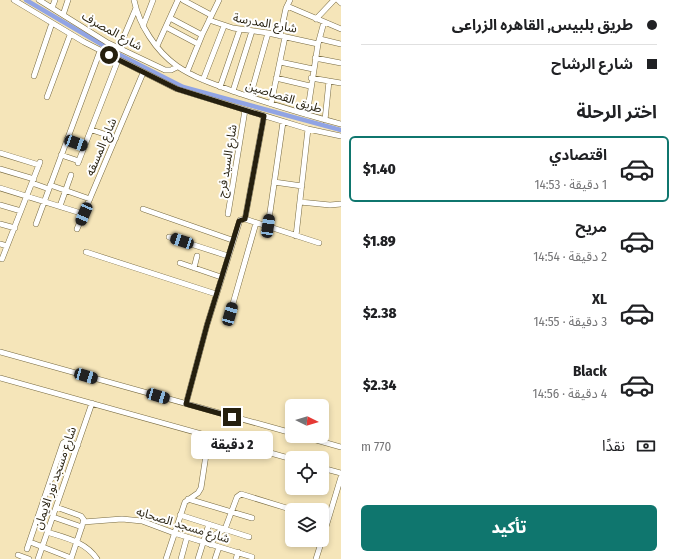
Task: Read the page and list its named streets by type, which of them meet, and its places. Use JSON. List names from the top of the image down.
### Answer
{
  "streets": {
    "street": [
      "شارع المدرسة",
      "شارع المصرف",
      "طريق القصاصين",
      "شارع المسقه",
      "شارع السيد فرج",
      "شارع مسجد نور الايمان",
      "شارع مسجد الصحابه"
    ]
  },
  "crossings": [
    ["شارع المصرف", "طريق القصاصين"]
  ],
  "north": "right",
  "page": {
    "banner": ["طريق بلبيس, القاهره الزراعى", "شارع الرشاح"],
    "heading": "اختر الرحلة",
    "list": [
      {
        "name": "اقتصادي",
        "note": "1 دقيقة · 14:53",
        "value": "$1.40"
      },
      {
        "name": "مريح",
        "note": "2 دقيقة · 14:54",
        "value": "$1.89"
      },
      {
        "name": "XL",
        "note": "3 دقيقة · 14:55",
        "value": "$2.38"
      },
      {
        "name": "Black",
        "note": "4 دقيقة · 14:56",
        "value": "$2.34"
      }
    ],
    "pay": ["نقدًا", "770 m"],
    "bubble": "2 دقيقة",
    "buttons": "تأكيد"
  }
}
